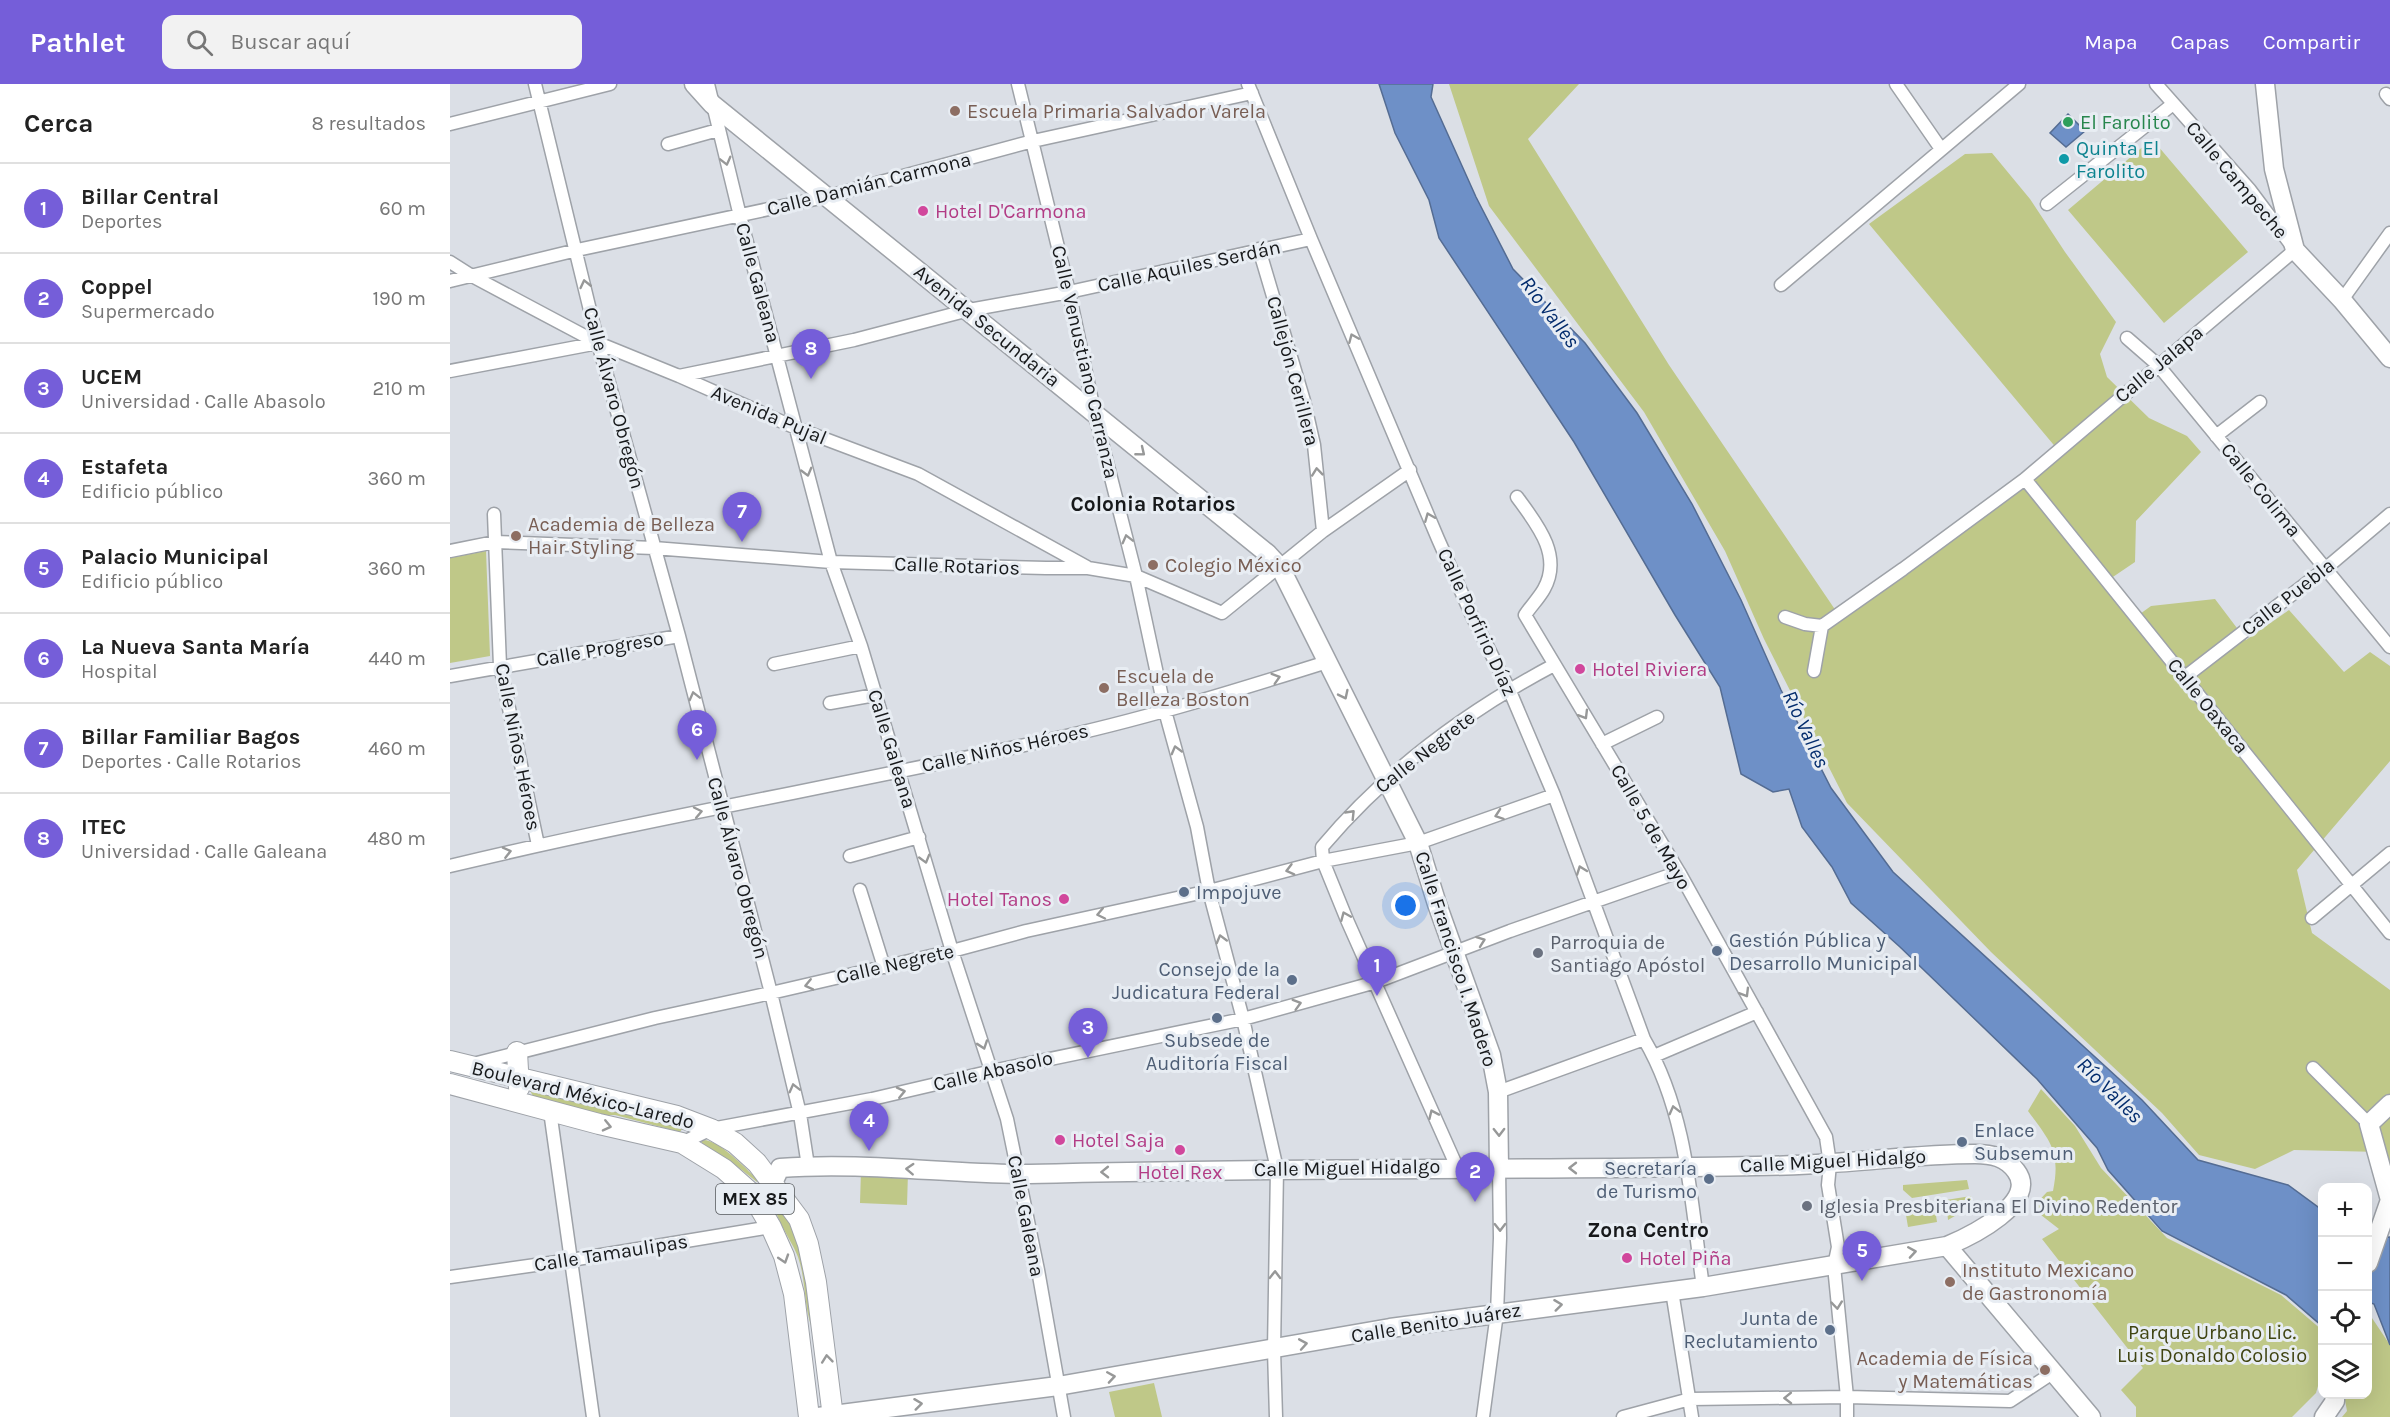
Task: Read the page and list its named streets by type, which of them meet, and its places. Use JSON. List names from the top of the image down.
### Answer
{
  "streets": {
    "main road": ["Boulevard México-Laredo", "MEX 85"],
    "street": [
      "Calle Campeche",
      "Calle Damián Carmona",
      "Calle Aquiles Serdán",
      "Calle Galeana",
      "Avenida Secundaria",
      "Calle Venustiano Carranza",
      "Calle Jalapa",
      "Callejón Cerillera",
      "Calle Álvaro Obregón",
      "Avenida Pujal",
      "Calle Colima",
      "Calle Rotarios",
      "Calle Puebla",
      "Calle Porfirio Díaz",
      "Calle Progreso",
      "Calle Oaxaca",
      "Calle Niños Héroes",
      "Calle Negrete",
      "Calle 5 de Mayo",
      "Calle Francisco I. Madero",
      "Calle Abasolo",
      "Calle Miguel Hidalgo",
      "Calle Tamaulipas",
      "Calle Benito Juárez"
    ]
  },
  "crossings": [
    ["Calle Campeche", "Calle Jalapa"],
    ["Calle Damián Carmona", "Calle Galeana"],
    ["Calle Damián Carmona", "Avenida Secundaria"],
    ["Calle Damián Carmona", "Calle Venustiano Carranza"],
    ["Calle Damián Carmona", "Calle Álvaro Obregón"],
    ["Calle Damián Carmona", "Avenida Pujal"],
    ["Calle Damián Carmona", "Calle Porfirio Díaz"],
    ["Calle Aquiles Serdán", "Calle Galeana"],
    ["Calle Aquiles Serdán", "Avenida Secundaria"],
    ["Calle Aquiles Serdán", "Calle Venustiano Carranza"],
    ["Calle Aquiles Serdán", "Callejón Cerillera"],
    ["Calle Aquiles Serdán", "Avenida Pujal"],
    ["Calle Aquiles Serdán", "Calle Porfirio Díaz"],
    ["Calle Galeana", "Avenida Secundaria"],
    ["Calle Galeana", "Avenida Pujal"],
    ["Calle Galeana", "Calle Rotarios"],
    ["Calle Galeana", "Calle Niños Héroes"],
    ["Calle Galeana", "Calle Negrete"],
    ["Calle Galeana", "Calle Abasolo"],
    ["Calle Galeana", "Calle Miguel Hidalgo"],
    ["Calle Galeana", "Calle Benito Juárez"],
    ["Avenida Secundaria", "Calle Venustiano Carranza"],
    ["Avenida Secundaria", "Calle Rotarios"],
    ["Avenida Secundaria", "Calle Francisco I. Madero"],
    ["Calle Venustiano Carranza", "Calle Rotarios"],
    ["Calle Venustiano Carranza", "Calle Niños Héroes"],
    ["Calle Venustiano Carranza", "Calle Negrete"],
    ["Calle Venustiano Carranza", "Calle Abasolo"],
    ["Calle Venustiano Carranza", "Calle Miguel Hidalgo"],
    ["Calle Venustiano Carranza", "Calle Benito Juárez"],
    ["Calle Jalapa", "Calle Colima"],
    ["Calle Jalapa", "Calle Oaxaca"],
    ["Callejón Cerillera", "Calle Rotarios"],
    ["Calle Álvaro Obregón", "Avenida Pujal"],
    ["Calle Álvaro Obregón", "Calle Rotarios"],
    ["Calle Álvaro Obregón", "Calle Progreso"],
    ["Calle Álvaro Obregón", "Calle Niños Héroes"],
    ["Calle Álvaro Obregón", "Calle Negrete"],
    ["Calle Álvaro Obregón", "Calle Abasolo"],
    ["Calle Álvaro Obregón", "Calle Miguel Hidalgo"],
    ["Avenida Pujal", "Calle Rotarios"],
    ["Calle Colima", "Calle Puebla"],
    ["Calle Rotarios", "Calle Porfirio Díaz"],
    ["Calle Rotarios", "Calle Niños Héroes"],
    ["Calle Rotarios", "Calle Francisco I. Madero"],
    ["Calle Puebla", "Calle Oaxaca"],
    ["Calle Porfirio Díaz", "Calle Negrete"],
    ["Calle Porfirio Díaz", "Calle Abasolo"],
    ["Calle Porfirio Díaz", "Calle Miguel Hidalgo"],
    ["Calle Porfirio Díaz", "Calle Benito Juárez"],
    ["Calle Progreso", "Calle Niños Héroes"],
    ["Calle Niños Héroes", "Calle Francisco I. Madero"],
    ["Calle Negrete", "Calle 5 de Mayo"],
    ["Calle Negrete", "Calle Francisco I. Madero"],
    ["Calle Negrete", "Boulevard México-Laredo"],
    ["Calle 5 de Mayo", "Calle Abasolo"],
    ["Calle 5 de Mayo", "Calle Miguel Hidalgo"],
    ["Calle 5 de Mayo", "Calle Benito Juárez"],
    ["Calle Francisco I. Madero", "Calle Abasolo"],
    ["Calle Francisco I. Madero", "Calle Miguel Hidalgo"],
    ["Calle Francisco I. Madero", "Calle Benito Juárez"],
    ["Calle Abasolo", "Boulevard México-Laredo"],
    ["Boulevard México-Laredo", "Calle Miguel Hidalgo"],
    ["Boulevard México-Laredo", "Calle Tamaulipas"],
    ["Boulevard México-Laredo", "Calle Benito Juárez"],
    ["Calle Miguel Hidalgo", "Calle Benito Juárez"]
  ],
  "one_way": [
    "Calle Venustiano Carranza",
    "Callejón Cerillera",
    "Calle Álvaro Obregón",
    "Calle Porfirio Díaz",
    "Calle Niños Héroes",
    "Calle 5 de Mayo",
    "Calle Francisco I. Madero",
    "Calle Abasolo",
    "Calle Miguel Hidalgo",
    "Calle Benito Juárez"
  ],
  "districts": ["Colonia Rotarios", "Zona Centro"],
  "water": ["Río Valles"],
  "parks": ["Parque Urbano Lic. Luis Donaldo Colosio"],
  "places": [
    "Escuela Primaria Salvador Varela",
    "El Farolito",
    "Quinta El Farolito",
    "Hotel D'Carmona",
    "Academia de Belleza Hair Styling",
    "Colegio México",
    "Hotel Riviera",
    "Escuela de Belleza Boston",
    "Impojuve",
    "Hotel Tanos",
    "Gestión Pública y Desarrollo Municipal",
    "Parroquia de Santiago Apóstol",
    "Consejo de la Judicatura Federal",
    "Subsede de Auditoría Fiscal",
    "Hotel Saja",
    "Enlace Subsemun",
    "Hotel Rex",
    "Secretaría de Turismo",
    "Iglesia Presbiteriana El Divino Redentor",
    "Hotel Piña",
    "Instituto Mexicano de Gastronomía",
    "Junta de Reclutamiento",
    "Academia de Física y Matemáticas"
  ],
  "page": {
    "header": "Pathlet",
    "search": "Buscar aquí",
    "nav": ["Mapa", "Capas", "Compartir"],
    "heading": ["Cerca", "8 resultados"],
    "list": [
      {
        "mark": "1",
        "name": "Billar Central",
        "note": "Deportes",
        "value": "60 m"
      },
      {
        "mark": "2",
        "name": "Coppel",
        "note": "Supermercado",
        "value": "190 m"
      },
      {
        "mark": "3",
        "name": "UCEM",
        "note": "Universidad · Calle Abasolo",
        "value": "210 m"
      },
      {
        "mark": "4",
        "name": "Estafeta",
        "note": "Edificio público",
        "value": "360 m"
      },
      {
        "mark": "5",
        "name": "Palacio Municipal",
        "note": "Edificio público",
        "value": "360 m"
      },
      {
        "mark": "6",
        "name": "La Nueva Santa María",
        "note": "Hospital",
        "value": "440 m"
      },
      {
        "mark": "7",
        "name": "Billar Familiar Bagos",
        "note": "Deportes · Calle Rotarios",
        "value": "460 m"
      },
      {
        "mark": "8",
        "name": "ITEC",
        "note": "Universidad · Calle Galeana",
        "value": "480 m"
      }
    ],
    "pins": [
      "8",
      "7",
      "6",
      "1",
      "3",
      "4",
      "2",
      "5"
    ],
    "map_buttons": ["+", "−"]
  }
}
